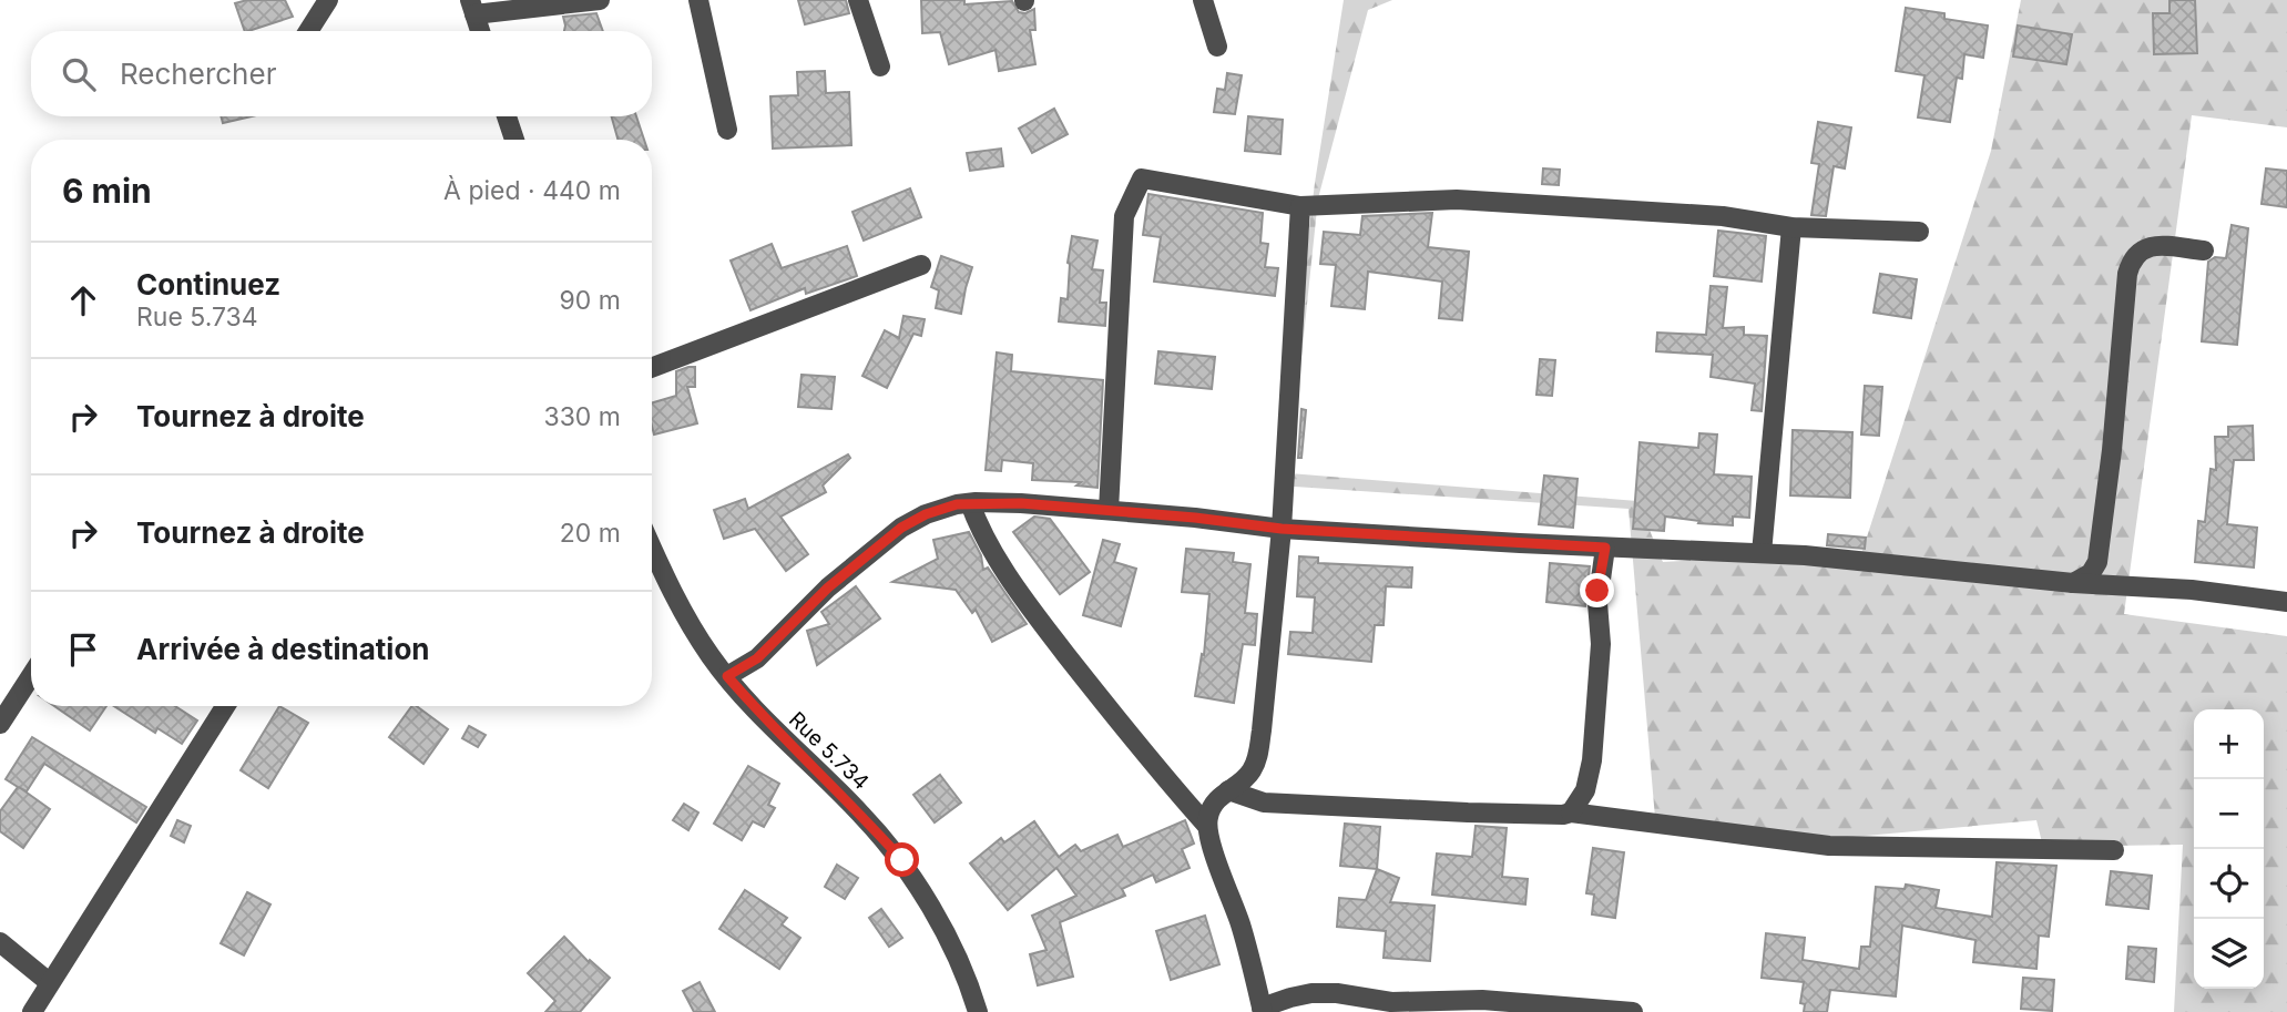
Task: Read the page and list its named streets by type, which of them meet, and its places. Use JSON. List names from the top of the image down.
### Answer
{
  "streets": {
    "street": ["Rue 5.734"]
  },
  "page": {
    "search": "Rechercher",
    "heading": ["6 min", "À pied · 440 m"],
    "list": [
      ["Continuez", "Rue 5.734", "90 m"],
      ["Tournez à droite", "330 m"],
      ["Tournez à droite", "20 m"],
      "Arrivée à destination"
    ],
    "map_buttons": ["+", "−"]
  }
}
